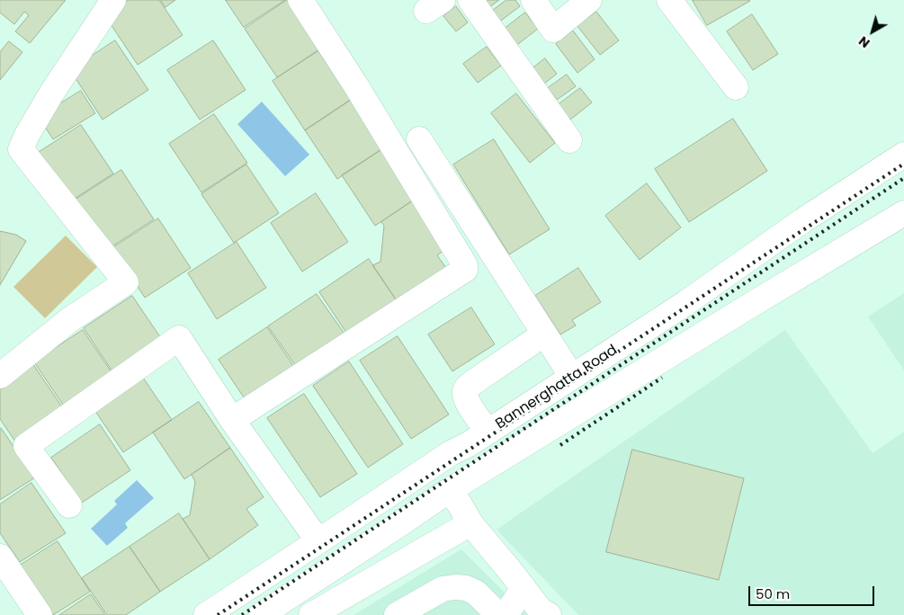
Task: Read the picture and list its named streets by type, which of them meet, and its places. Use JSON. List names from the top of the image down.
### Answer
{
  "streets": {
    "main road": ["Bannerghatta Road"]
  },
  "scale_bar": "50 m",
  "north": "bottom left"
}
